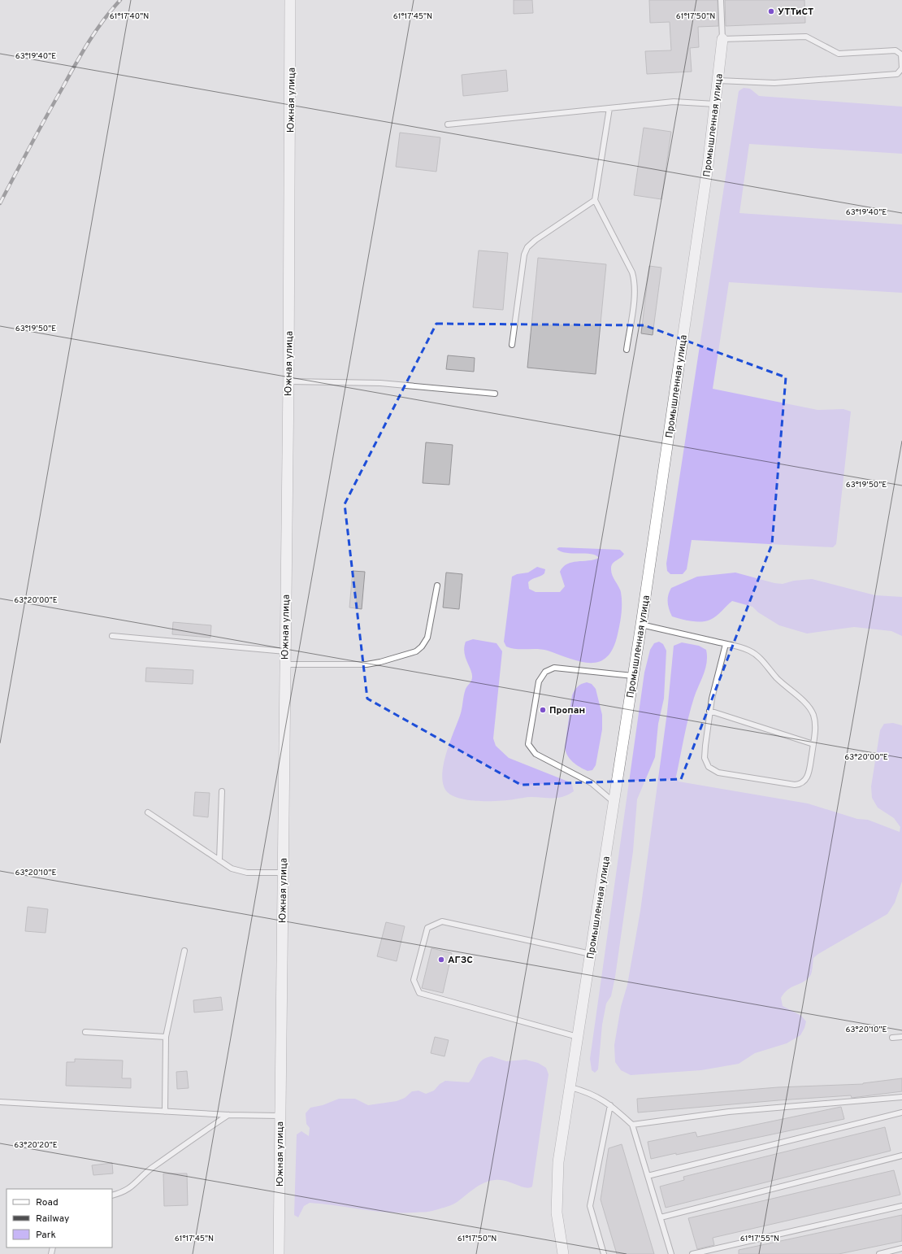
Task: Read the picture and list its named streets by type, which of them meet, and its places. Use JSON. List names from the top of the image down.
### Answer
{
  "streets": {
    "street": ["Южная улица", "Промышленная улица"]
  },
  "places": ["УТТиСТ", "Пропан", "АГЗС"],
  "legend": ["Road", "Railway", "Park"],
  "coordinates": [
    "61°17'40\"N",
    "61°17'45\"N",
    "61°17'50\"N",
    "63°19'40\"E",
    "63°19'50\"E",
    "63°20'00\"E",
    "63°20'10\"E",
    "63°20'20\"E",
    "61°17'55\"N"
  ]
}
